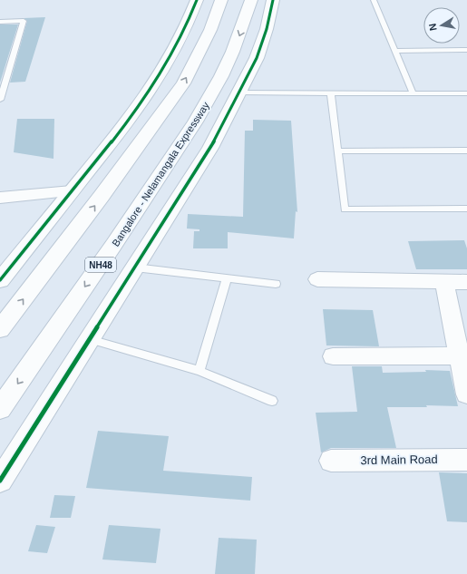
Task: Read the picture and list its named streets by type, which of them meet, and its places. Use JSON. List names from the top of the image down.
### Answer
{
  "streets": {
    "main road": ["Bangalore - Nelamangala Expressway", "NH48"],
    "street": ["3rd Main Road"]
  },
  "north": "left"
}
